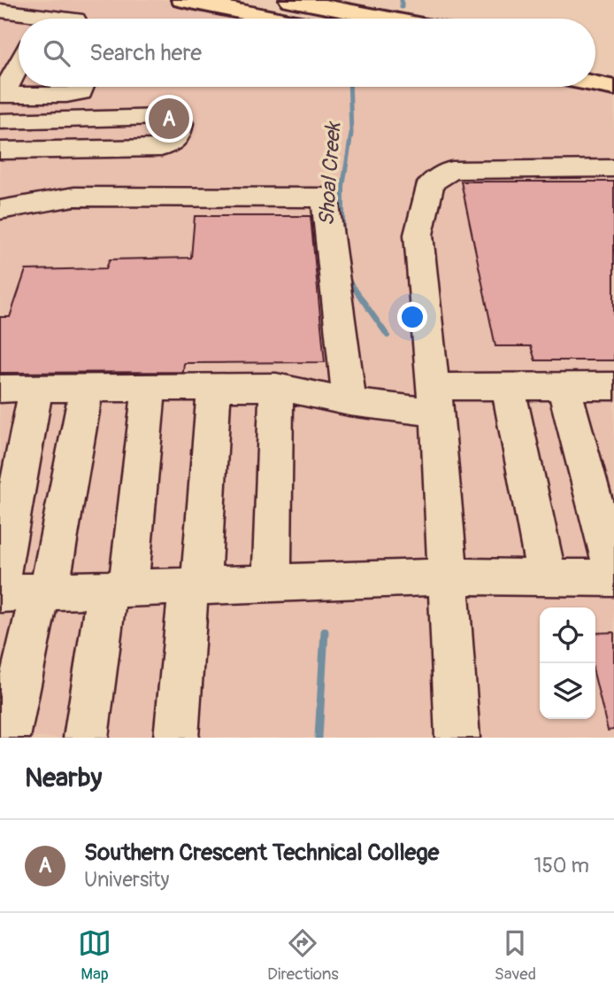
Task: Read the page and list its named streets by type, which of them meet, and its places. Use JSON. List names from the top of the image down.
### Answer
{
  "water": ["Shoal Creek"],
  "page": {
    "search": "Search here",
    "pins": "A",
    "heading": "Nearby",
    "list": [
      {
        "mark": "A",
        "name": "Southern Crescent Technical College",
        "note": "University",
        "value": "150 m"
      }
    ],
    "nav": ["Map", "Directions", "Saved"]
  }
}
